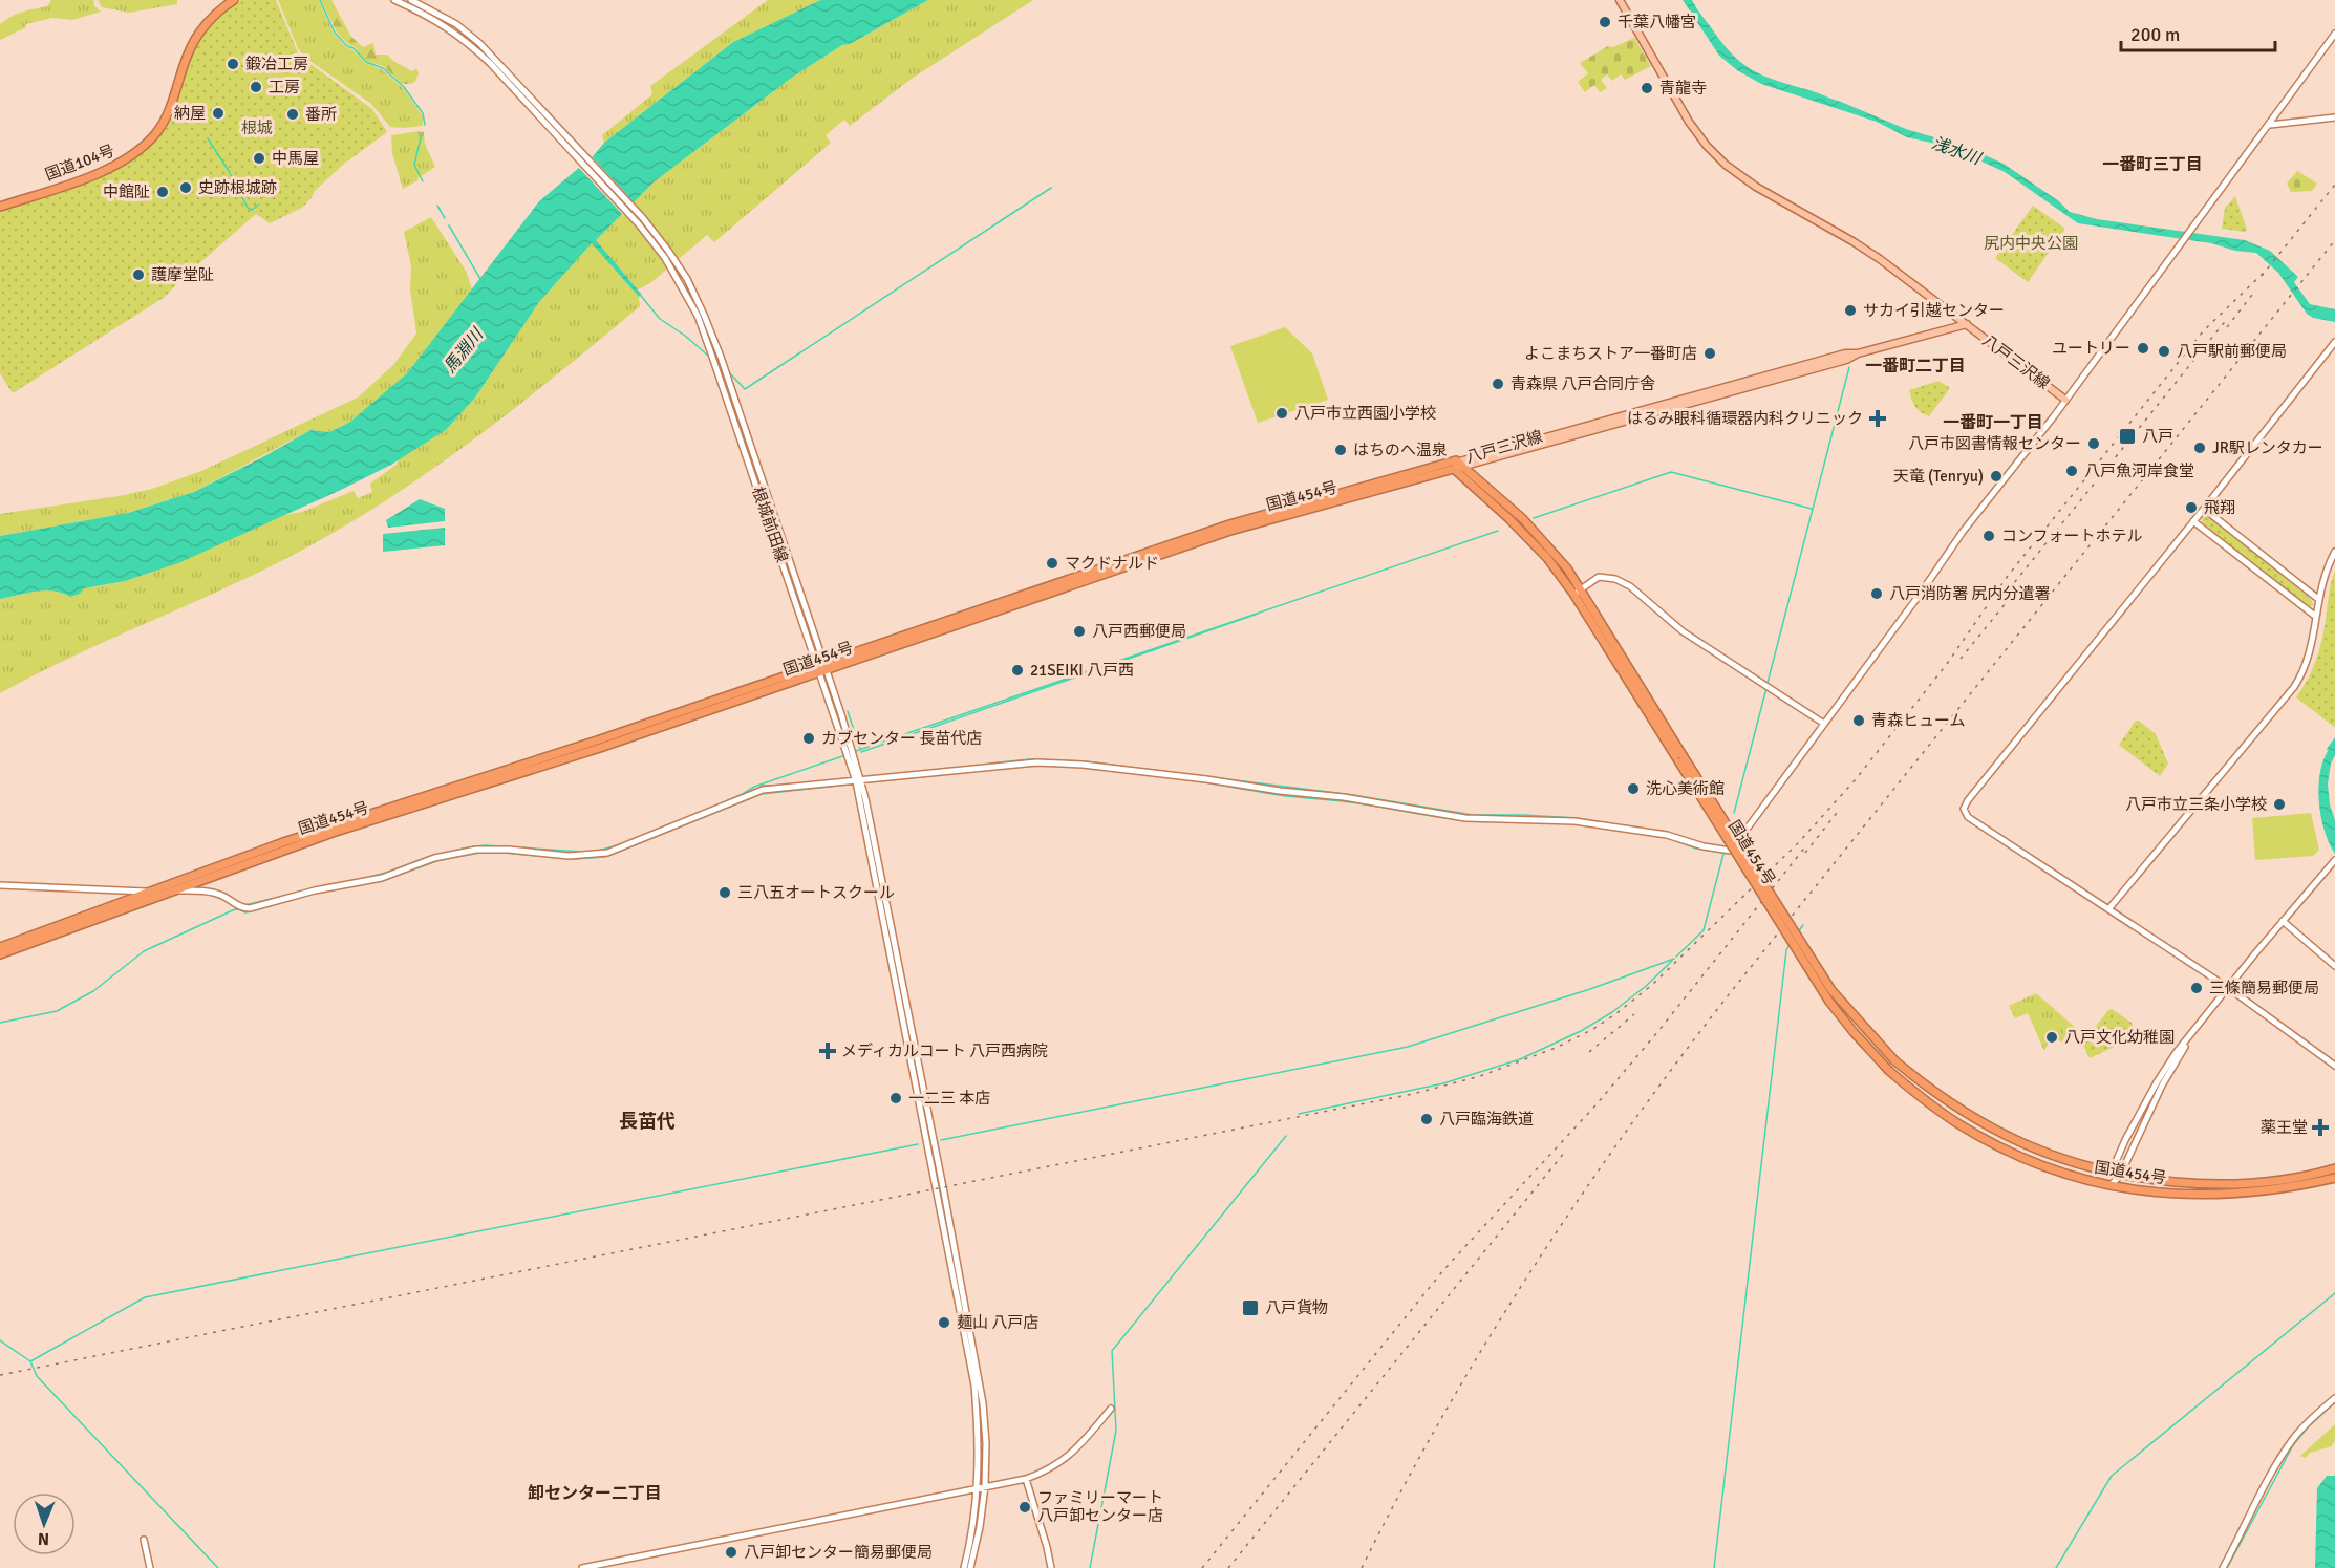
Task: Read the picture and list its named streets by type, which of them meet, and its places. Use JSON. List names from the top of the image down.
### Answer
{
  "streets": {
    "highway": ["国道104号", "国道454号"],
    "main road": ["八戸三沢線"],
    "street": ["根城前田線"]
  },
  "crossings": [
    ["八戸三沢線", "国道454号"],
    ["国道454号", "根城前田線"]
  ],
  "districts": [
    "一番町三丁目",
    "一番町二丁目",
    "一番町一丁目",
    "長苗代",
    "卸センター二丁目"
  ],
  "water": ["浅水川", "馬淵川"],
  "parks": ["根城", "尻内中央公園"],
  "places": {
    "other": [
      "千葉八幡宮",
      "鍛冶工房",
      "工房",
      "青龍寺",
      "納屋",
      "番所",
      "中馬屋",
      "史跡根城跡",
      "中館阯",
      "護摩堂阯",
      "サカイ引越センター",
      "ユートリー",
      "八戸駅前郵便局",
      "よこまちストア一番町店",
      "青森県 八戸合同庁舎",
      "八戸市立西園小学校",
      "八戸市図書情報センター",
      "JR駅レンタカー",
      "はちのへ温泉",
      "八戸魚河岸食堂",
      "天竜 (Tenryu)",
      "飛翔",
      "コンフォートホテル",
      "マクドナルド",
      "八戸消防署 尻内分遣署",
      "八戸西郵便局",
      "21SEIKI 八戸西",
      "青森ヒューム",
      "カブセンター 長苗代店",
      "洗心美術館",
      "八戸市立三条小学校",
      "三八五オートスクール",
      "三條簡易郵便局",
      "八戸文化幼稚園",
      "一二三 本店",
      "八戸臨海鉄道",
      "麺山 八戸店",
      "ファミリーマート 八戸卸センター店",
      "八戸卸センター簡易郵便局"
    ],
    "health": ["はるみ眼科循環器内科クリニック", "メディカルコート 八戸西病院", "薬王堂"],
    "transit": ["八戸", "八戸貨物"]
  },
  "scale_bar": "200 m",
  "north": "bottom"
}
